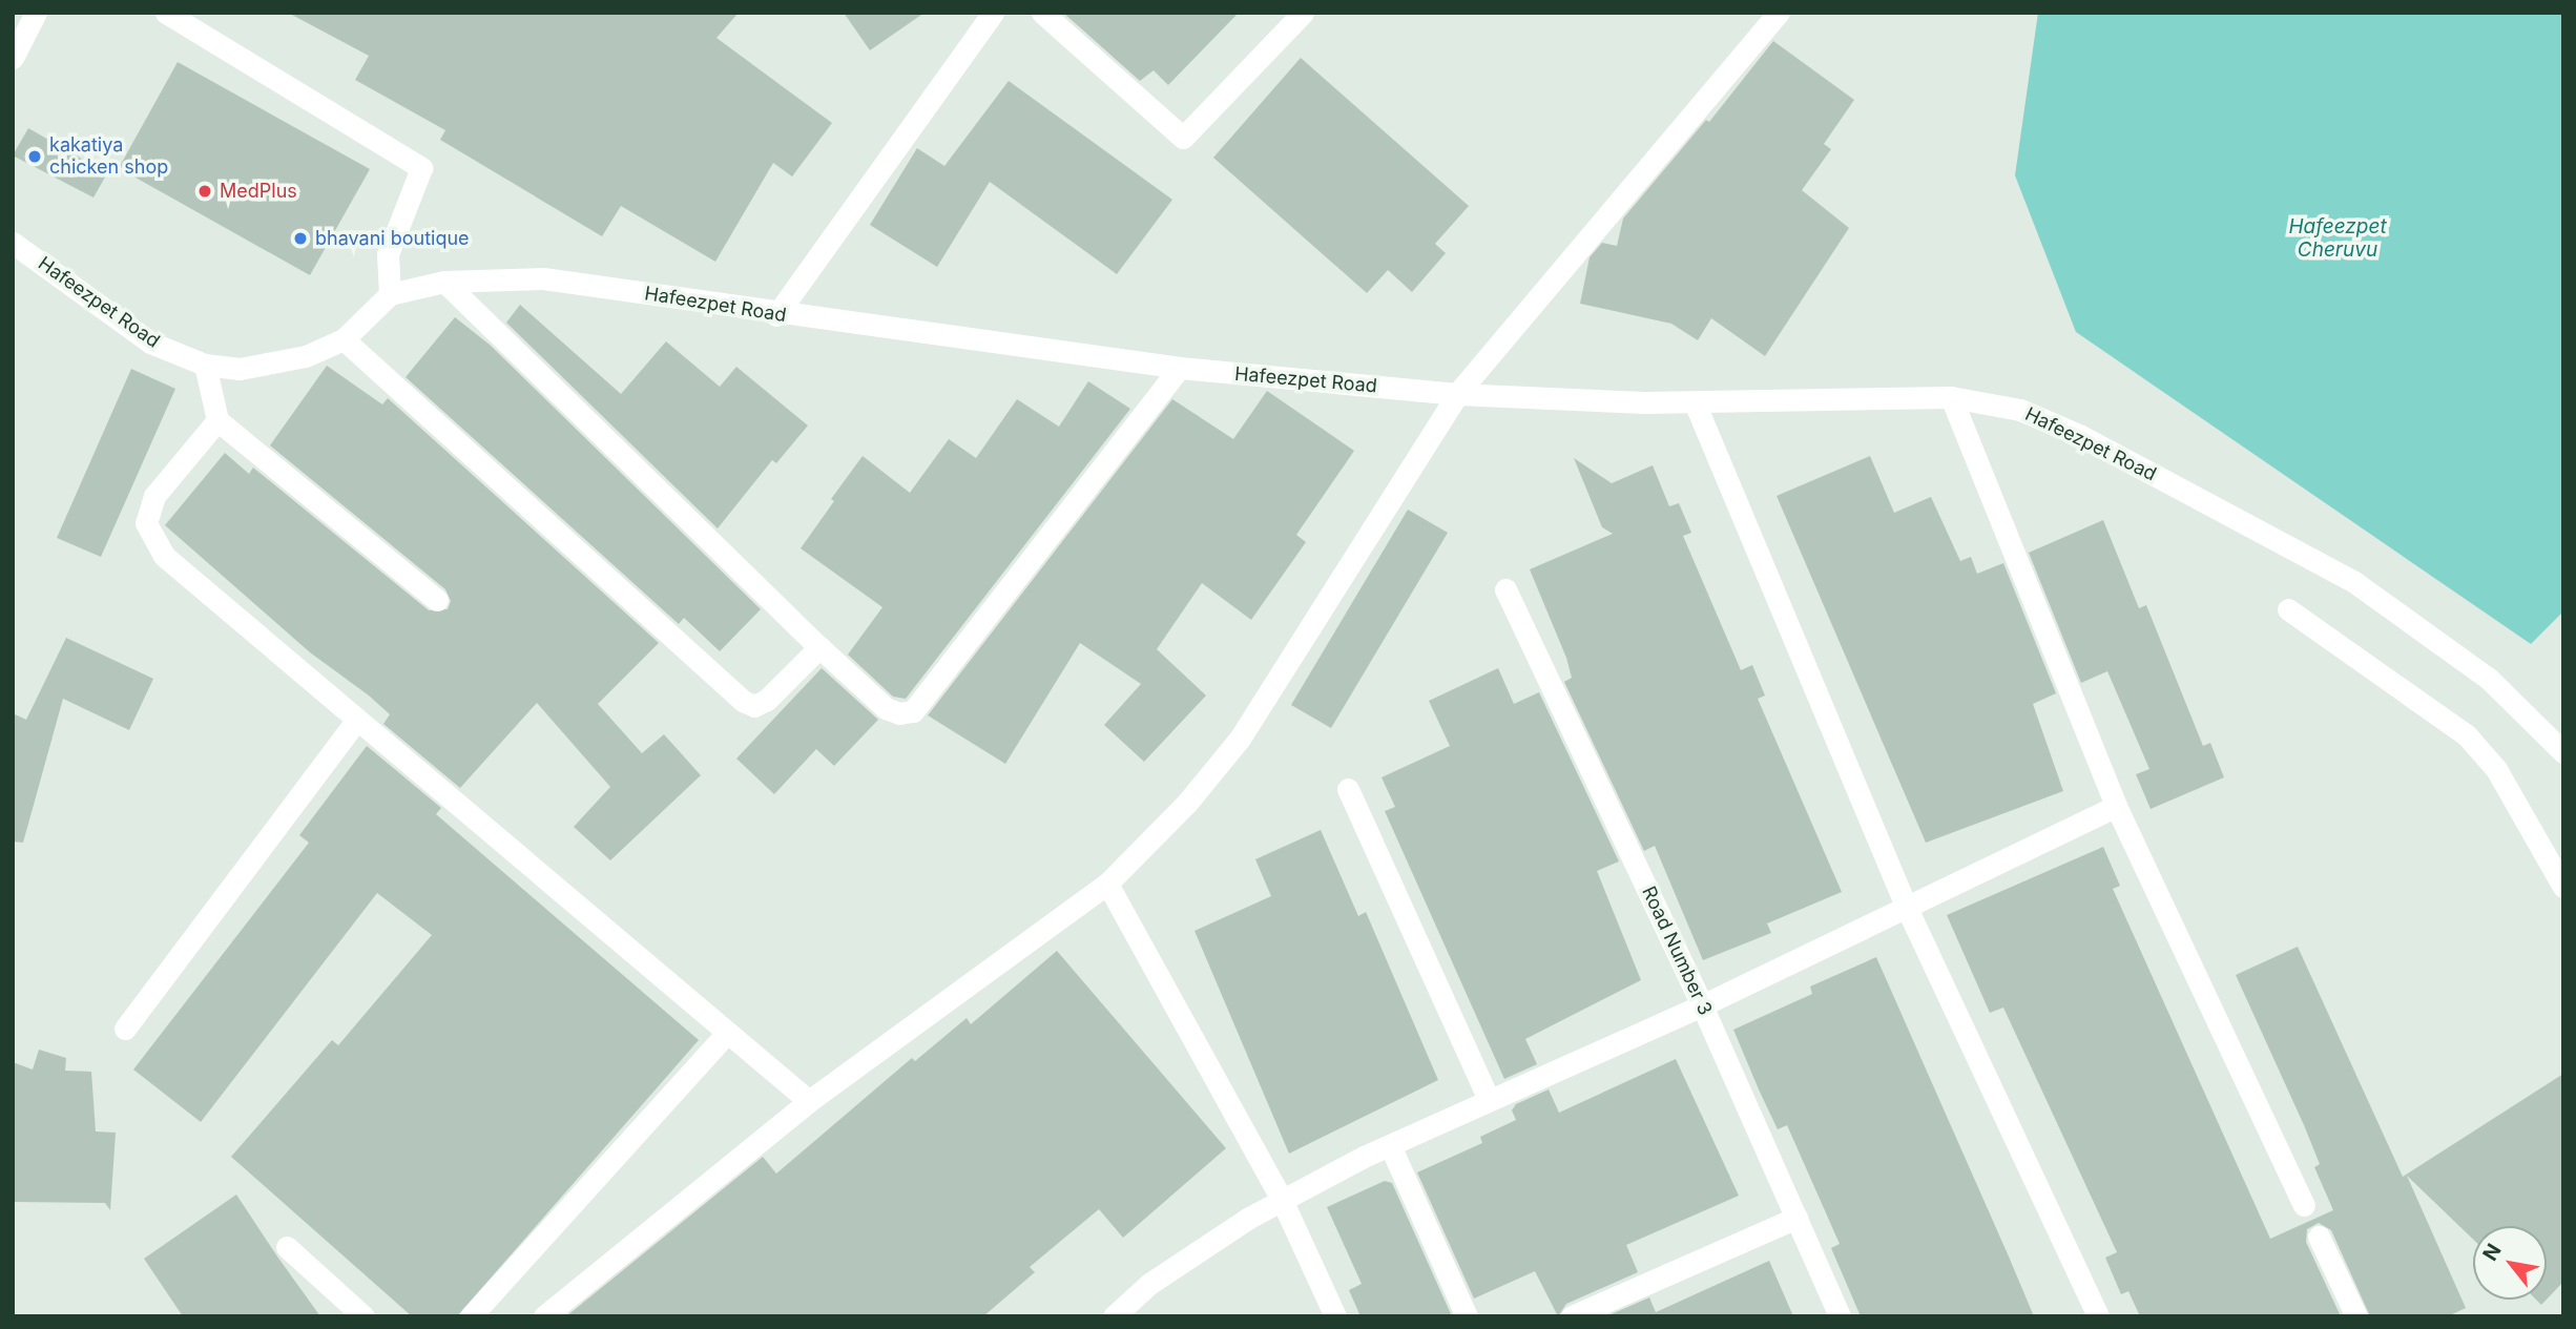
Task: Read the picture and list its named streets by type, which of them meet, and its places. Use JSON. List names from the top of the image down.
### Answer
{
  "streets": {
    "street": ["Hafeezpet Road", "Road Number 3"]
  },
  "water": ["Hafeezpet Cheruvu"],
  "places": ["kakatiya chicken shop", "MedPlus", "bhavani boutique"],
  "north": "top left"
}
